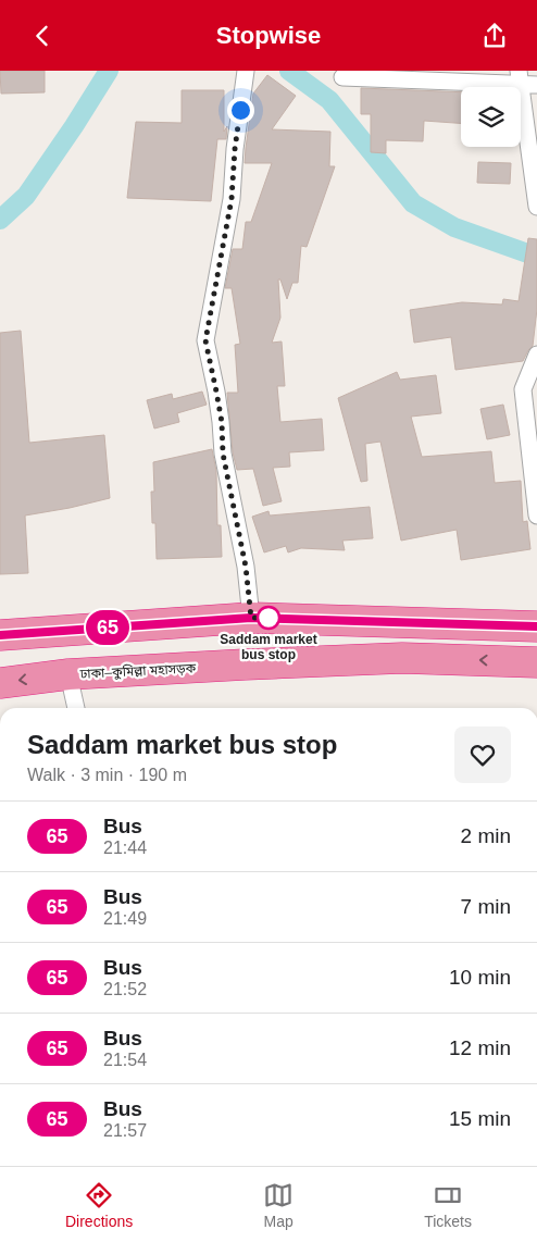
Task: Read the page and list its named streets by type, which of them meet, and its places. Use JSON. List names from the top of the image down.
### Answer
{
  "streets": {
    "highway": ["ঢাকা–কুমিল্লা মহাসড়ক"]
  },
  "places": ["Saddam market bus stop"],
  "lines": ["bus line 65"],
  "page": {
    "header": "Stopwise",
    "on_map": "65",
    "heading": ["Saddam market bus stop", "Walk · 3 min · 190 m"],
    "list": [
      {
        "mark": "65",
        "name": "Bus",
        "note": "21:44",
        "value": "2 min"
      },
      {
        "mark": "65",
        "name": "Bus",
        "note": "21:49",
        "value": "7 min"
      },
      {
        "mark": "65",
        "name": "Bus",
        "note": "21:52",
        "value": "10 min"
      },
      {
        "mark": "65",
        "name": "Bus",
        "note": "21:54",
        "value": "12 min"
      },
      {
        "mark": "65",
        "name": "Bus",
        "note": "21:57",
        "value": "15 min"
      }
    ],
    "tabs": ["Directions", "Map", "Tickets"]
  }
}
